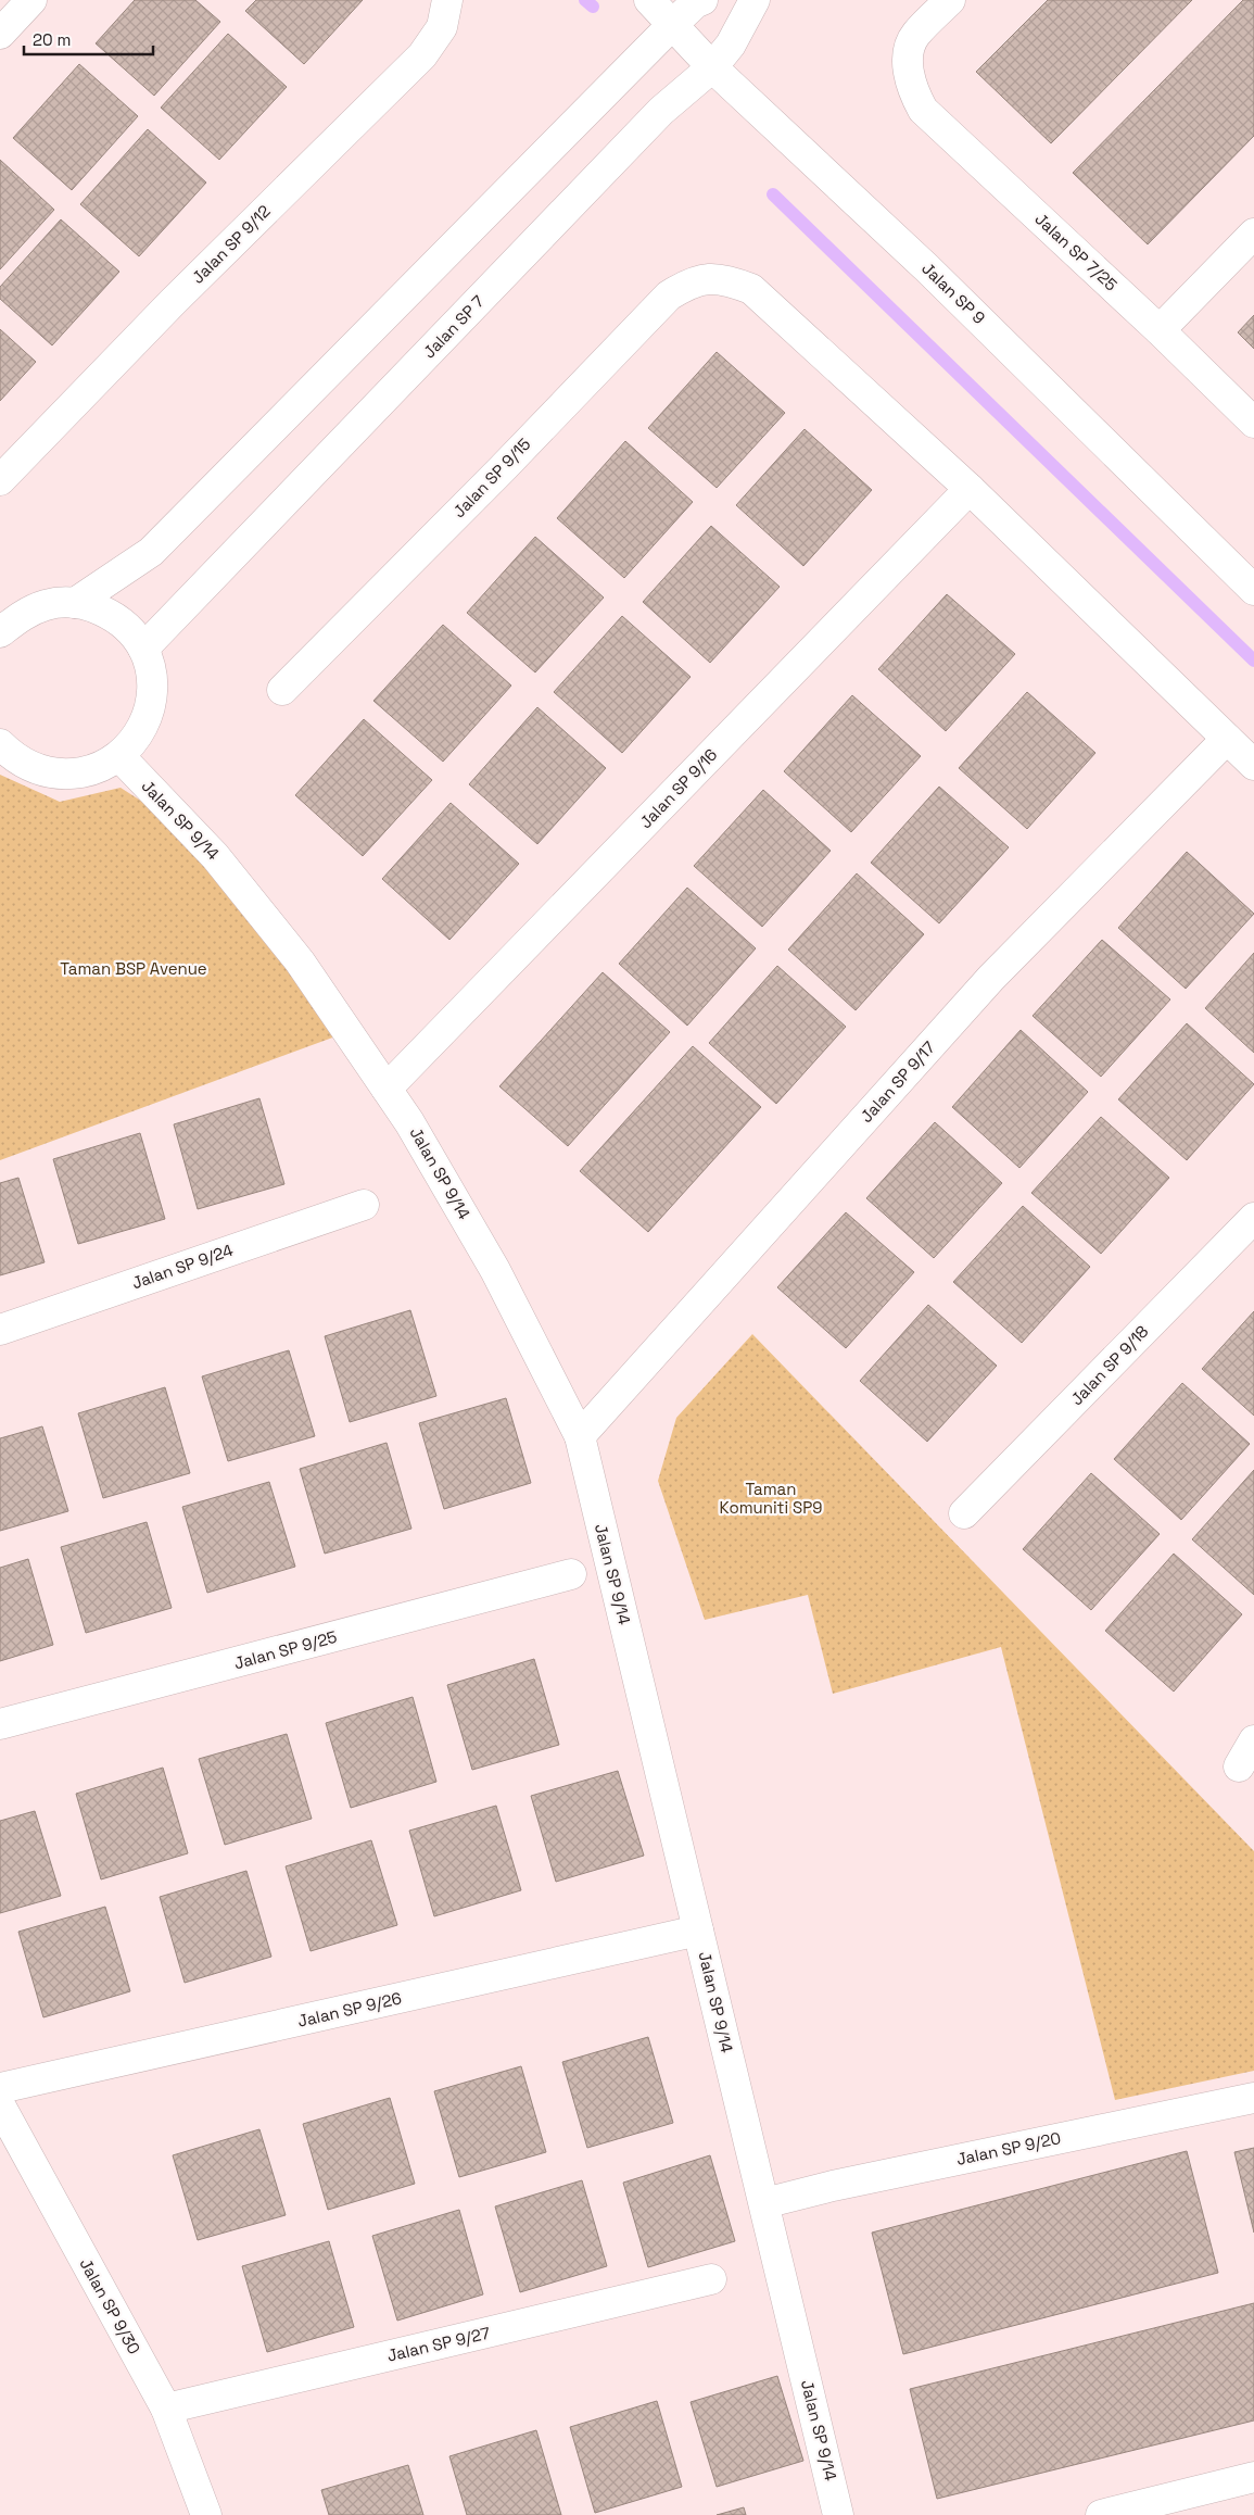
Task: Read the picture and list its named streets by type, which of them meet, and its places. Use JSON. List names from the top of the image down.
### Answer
{
  "streets": {
    "street": [
      "Jalan SP 9/12",
      "Jalan SP 7/25",
      "Jalan SP 9",
      "Jalan SP 7",
      "Jalan SP 9/15",
      "Jalan SP 9/16",
      "Jalan SP 9/14",
      "Jalan SP 9/17",
      "Jalan SP 9/24",
      "Jalan SP 9/18",
      "Jalan SP 9/25",
      "Jalan SP 9/26",
      "Jalan SP 9/20",
      "Jalan SP 9/30",
      "Jalan SP 9/27"
    ]
  },
  "crossings": [
    ["Jalan SP 9", "Jalan SP 7"],
    ["Jalan SP 9/15", "Jalan SP 9/16"],
    ["Jalan SP 9/16", "Jalan SP 9/14"],
    ["Jalan SP 9/14", "Jalan SP 9/17"],
    ["Jalan SP 9/14", "Jalan SP 9/26"],
    ["Jalan SP 9/14", "Jalan SP 9/20"],
    ["Jalan SP 9/30", "Jalan SP 9/27"]
  ],
  "parks": ["Taman BSP Avenue", "Taman Komuniti SP9"],
  "scale_bar": "20 m"
}
